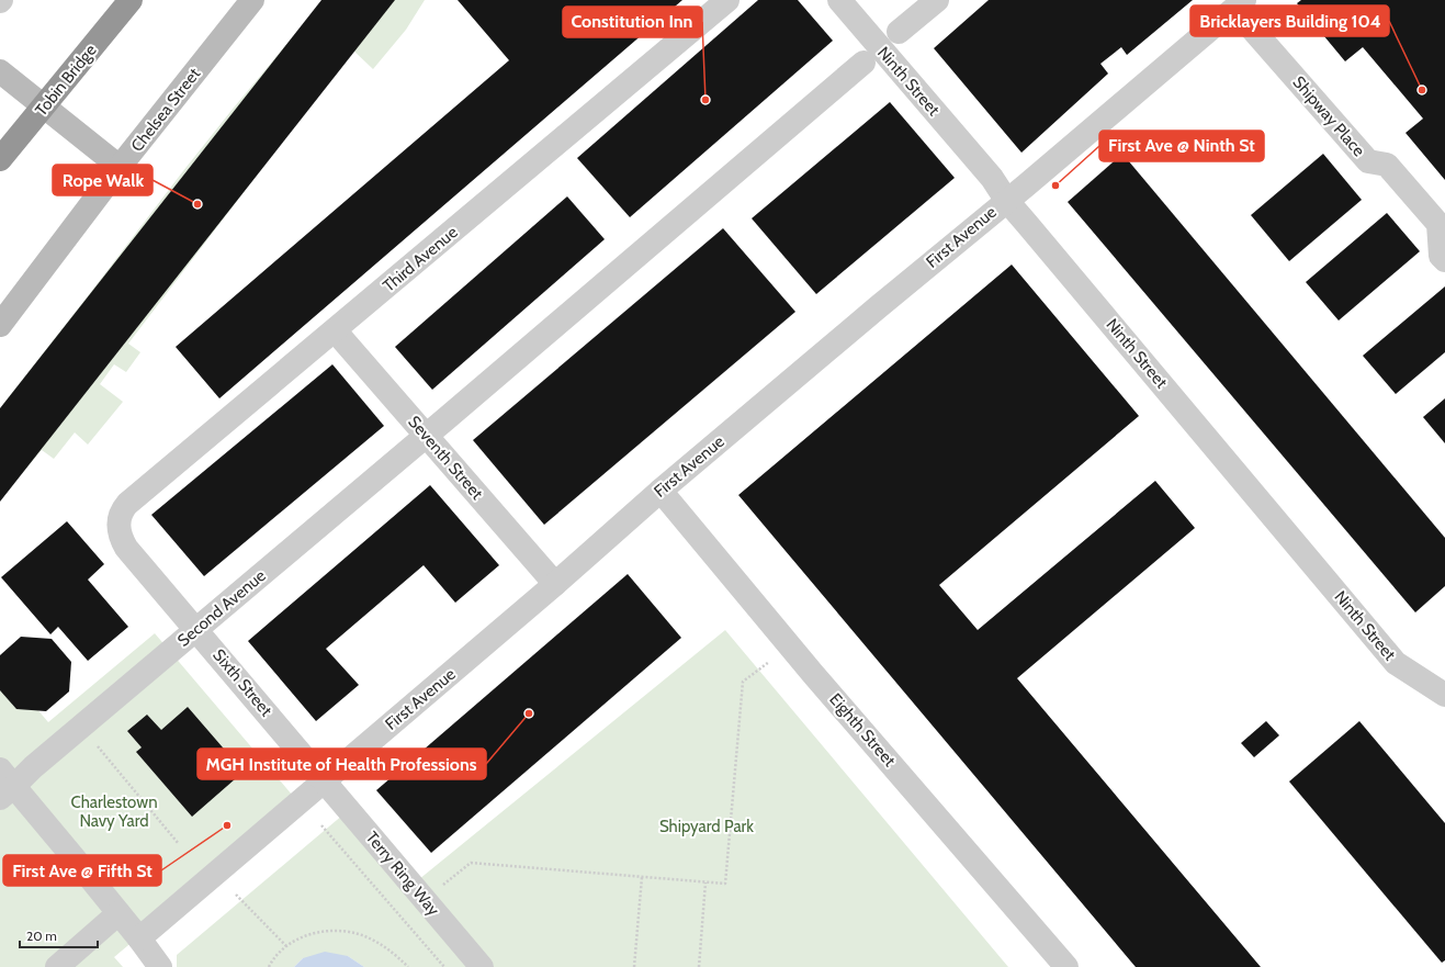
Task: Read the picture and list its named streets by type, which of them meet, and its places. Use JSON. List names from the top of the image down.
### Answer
{
  "streets": {
    "highway": ["Tobin Bridge"],
    "main road": ["Chelsea Street"],
    "street": [
      "Ninth Street",
      "Shipway Place",
      "First Avenue",
      "Third Avenue",
      "Seventh Street",
      "Second Avenue",
      "Sixth Street",
      "Eighth Street",
      "Terry Ring Way"
    ]
  },
  "crossings": [
    ["Ninth Street", "First Avenue"],
    ["Shipway Place", "First Avenue"],
    ["First Avenue", "Seventh Street"],
    ["First Avenue", "Sixth Street"],
    ["First Avenue", "Eighth Street"],
    ["First Avenue", "Terry Ring Way"],
    ["Third Avenue", "Seventh Street"],
    ["Third Avenue", "Sixth Street"],
    ["Seventh Street", "Second Avenue"],
    ["Second Avenue", "Sixth Street"],
    ["Sixth Street", "Terry Ring Way"]
  ],
  "parks": ["Charlestown Navy Yard", "Shipyard Park"],
  "places": [
    "Bricklayers Building 104",
    "Constitution Inn",
    "First Ave @ Ninth St",
    "Rope Walk",
    "MGH Institute of Health Professions",
    "First Ave @ Fifth St"
  ],
  "scale_bar": "20 m"
}
